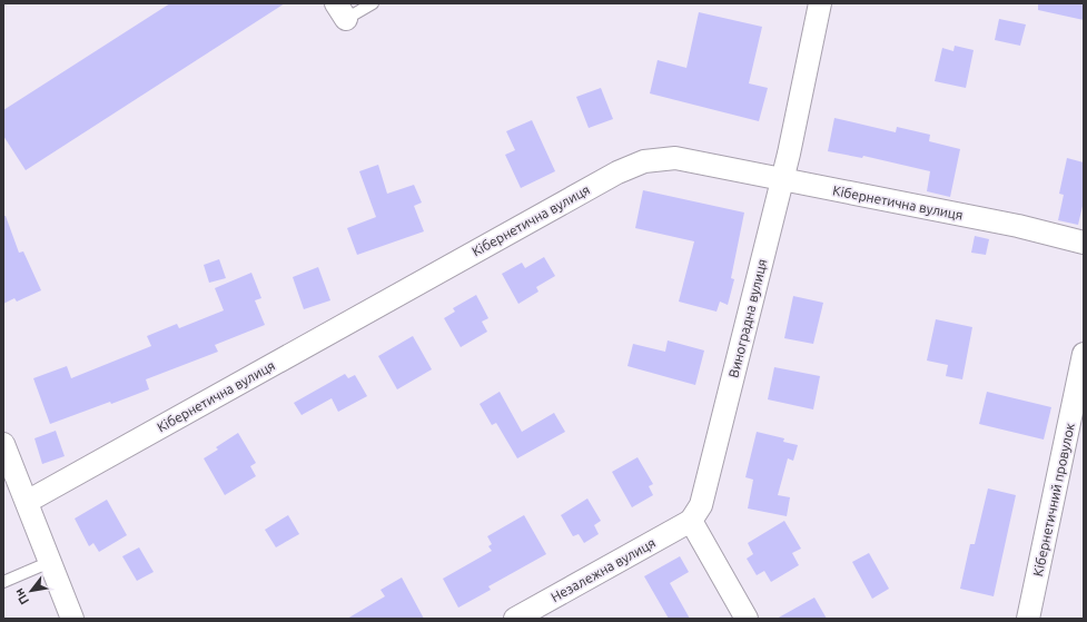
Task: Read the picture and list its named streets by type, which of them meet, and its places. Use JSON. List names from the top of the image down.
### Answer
{
  "streets": {
    "street": [
      "Кібернетична вулиця",
      "Виноградна вулиця",
      "Кібернетичний провулок",
      "Незалежна вулиця"
    ]
  },
  "crossings": [
    ["Кібернетична вулиця", "Виноградна вулиця"],
    ["Виноградна вулиця", "Незалежна вулиця"]
  ],
  "north": "bottom left"
}
